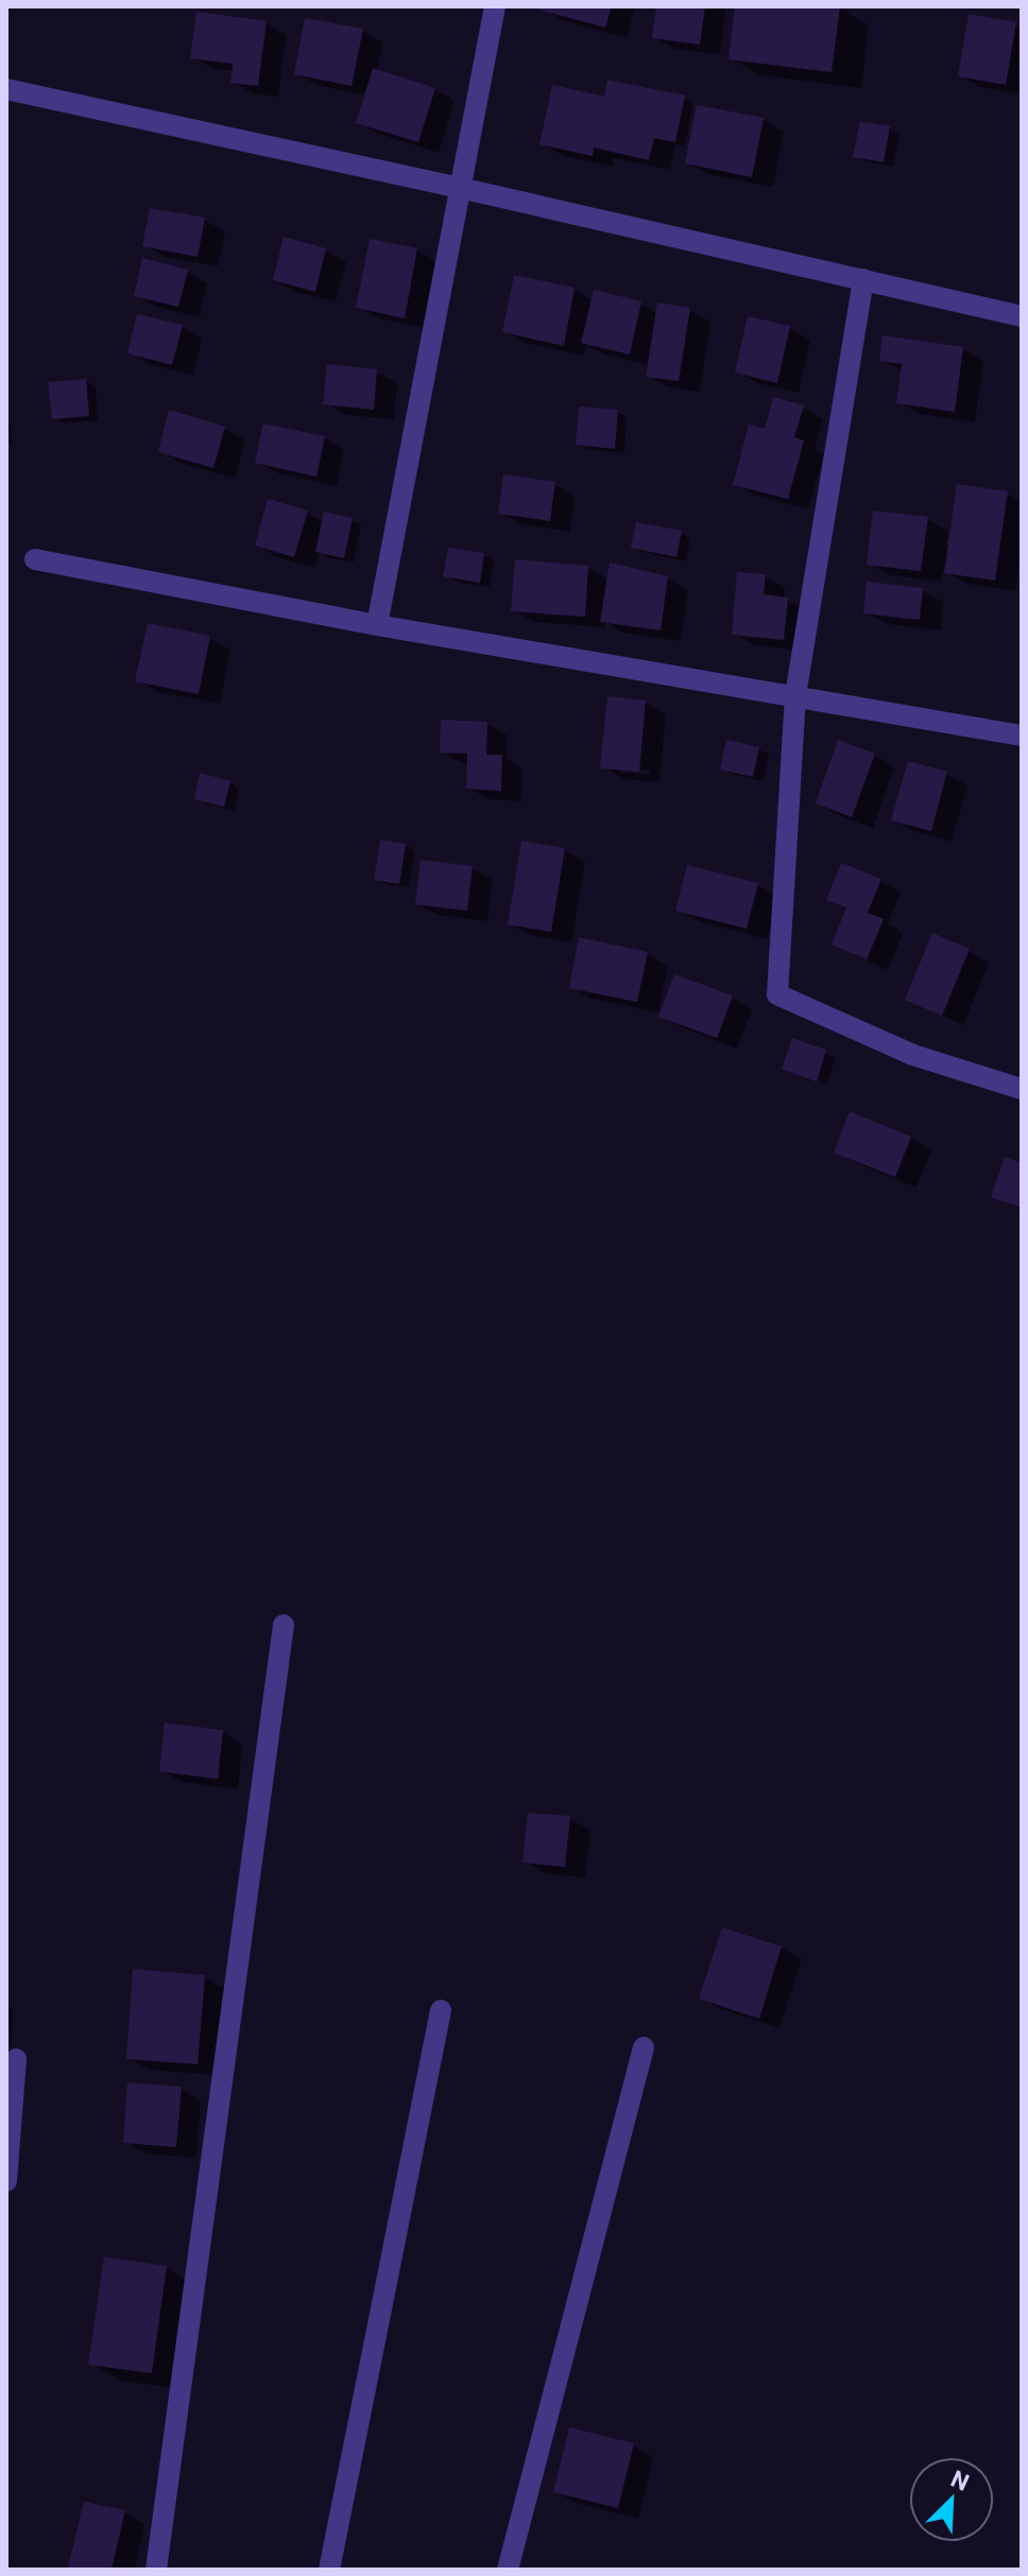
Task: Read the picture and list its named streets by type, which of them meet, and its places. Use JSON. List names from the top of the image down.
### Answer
{
  "north": "top right"
}
